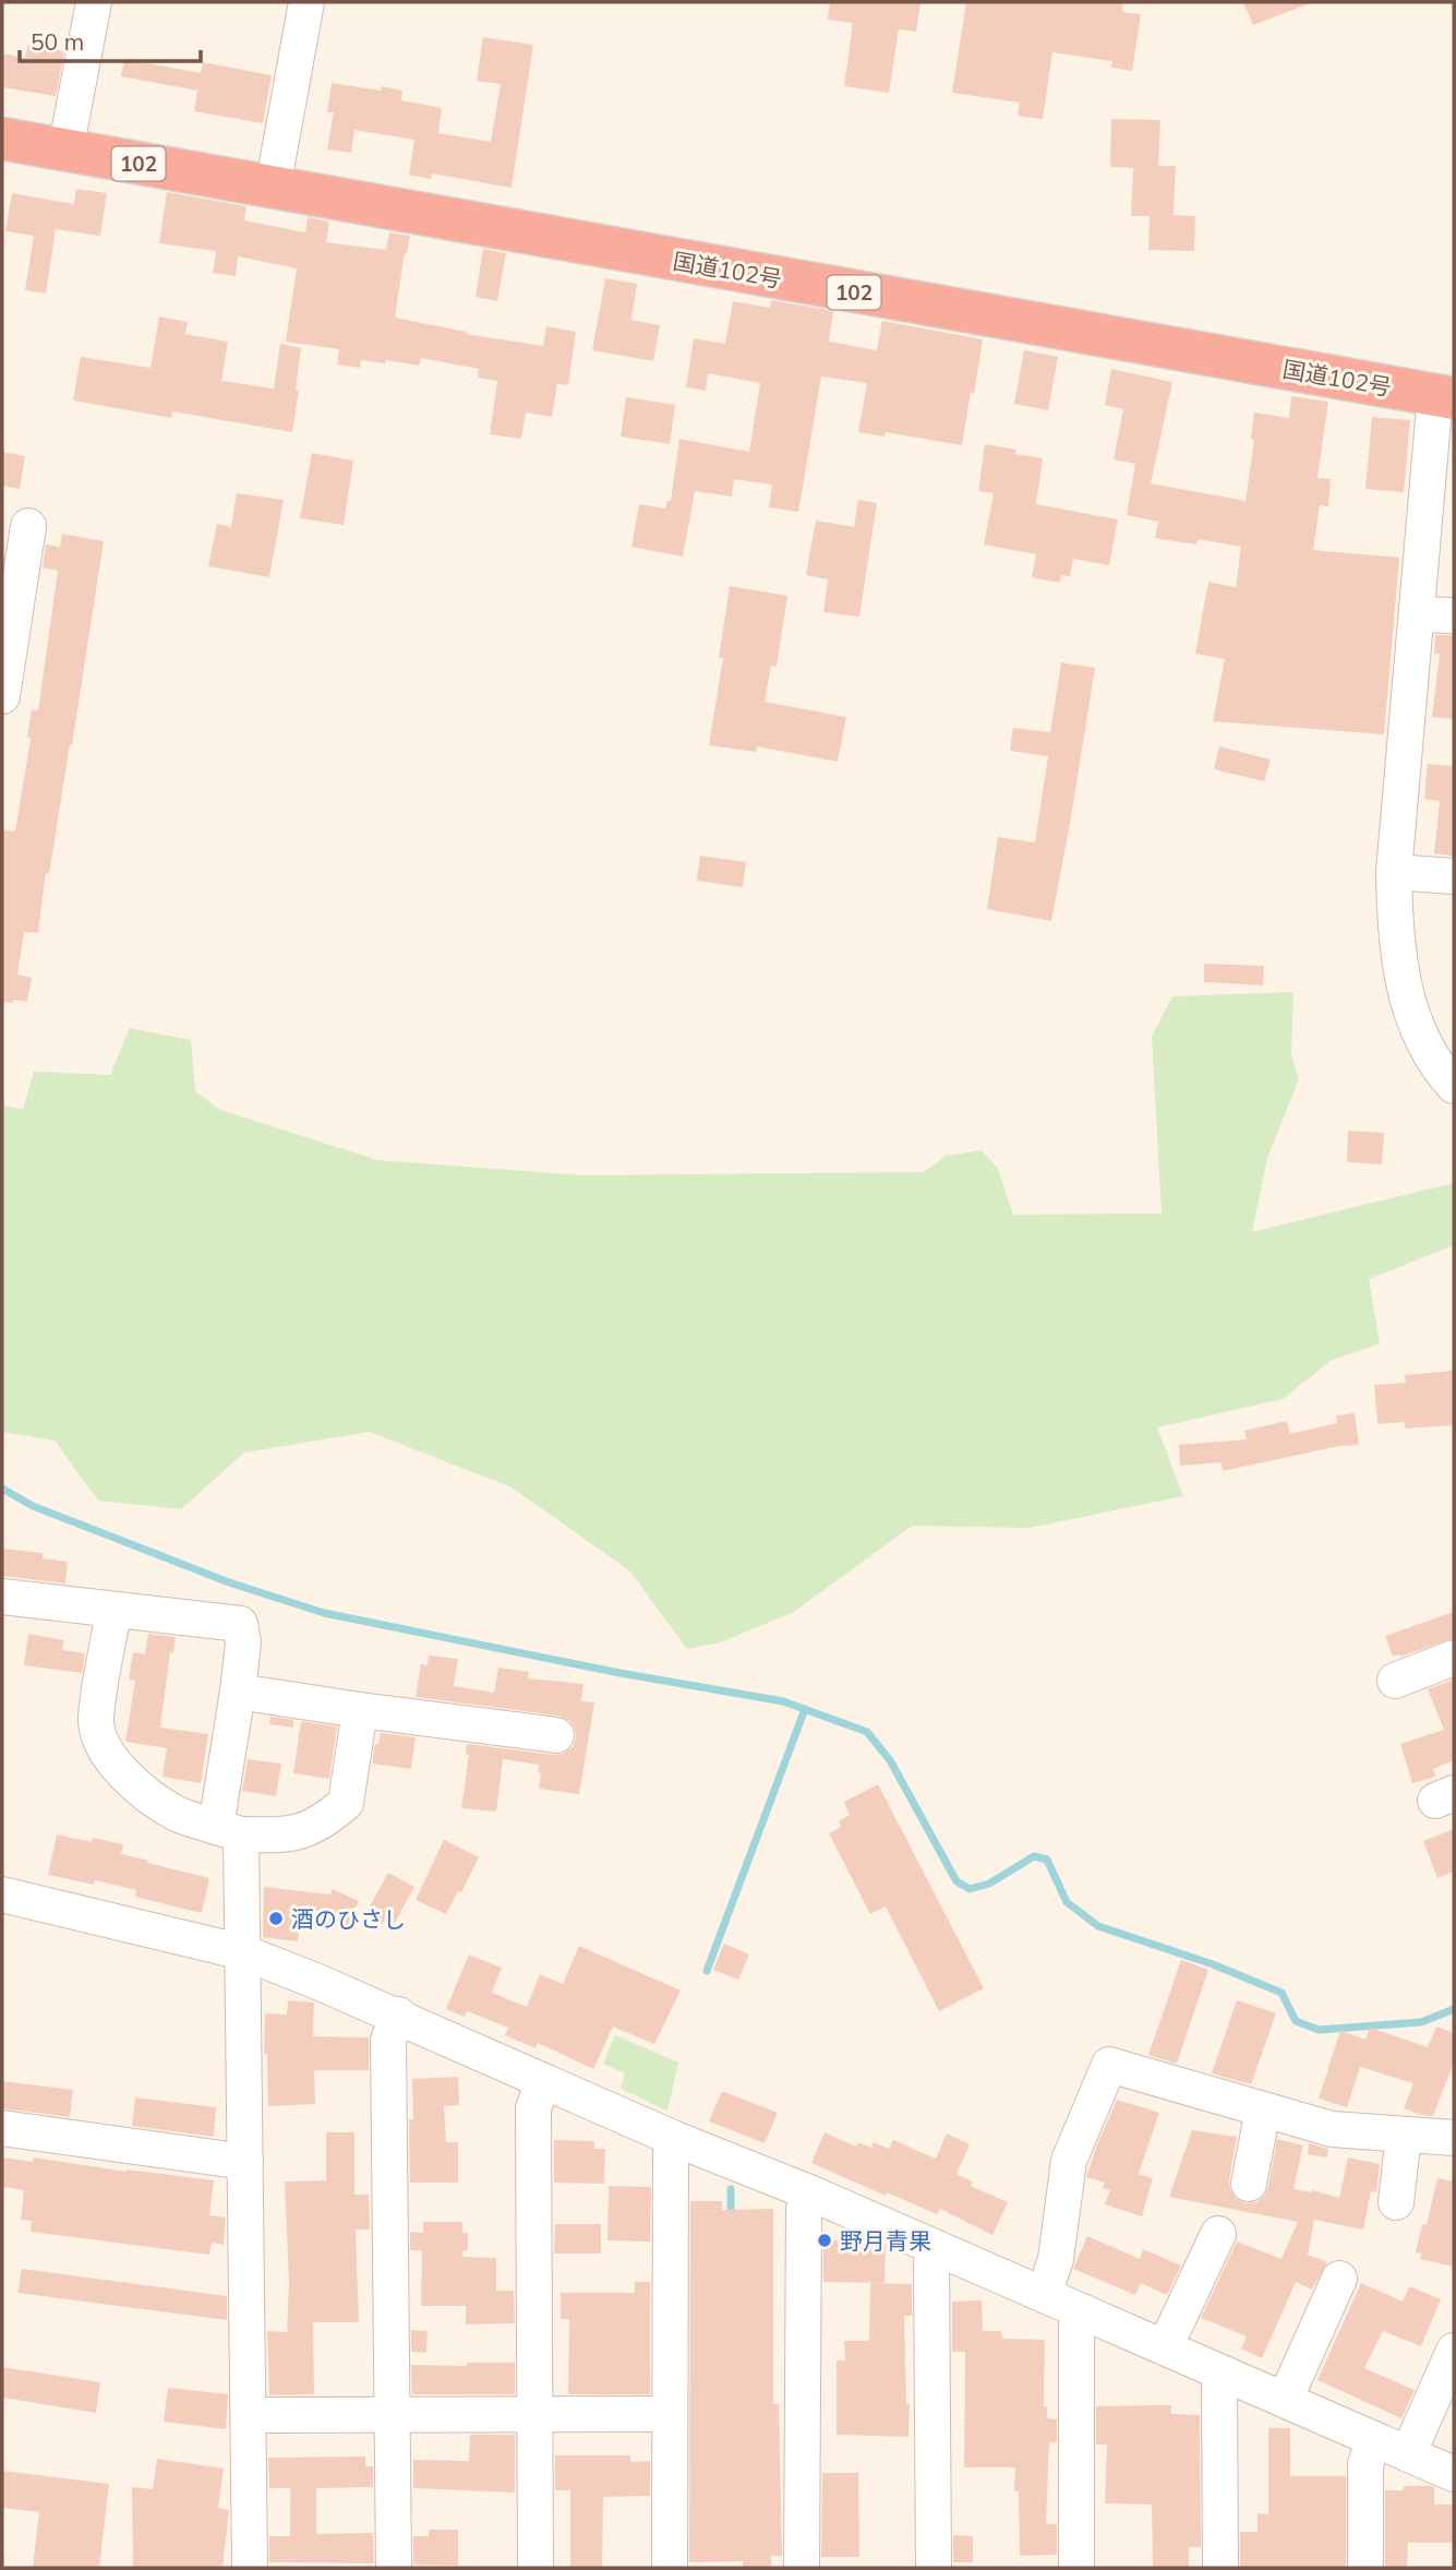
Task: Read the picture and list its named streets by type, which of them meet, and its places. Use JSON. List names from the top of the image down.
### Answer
{
  "streets": {
    "highway": ["102", "国道102号"]
  },
  "places": ["酒のひさし", "野月青果"],
  "scale_bar": "50 m"
}
